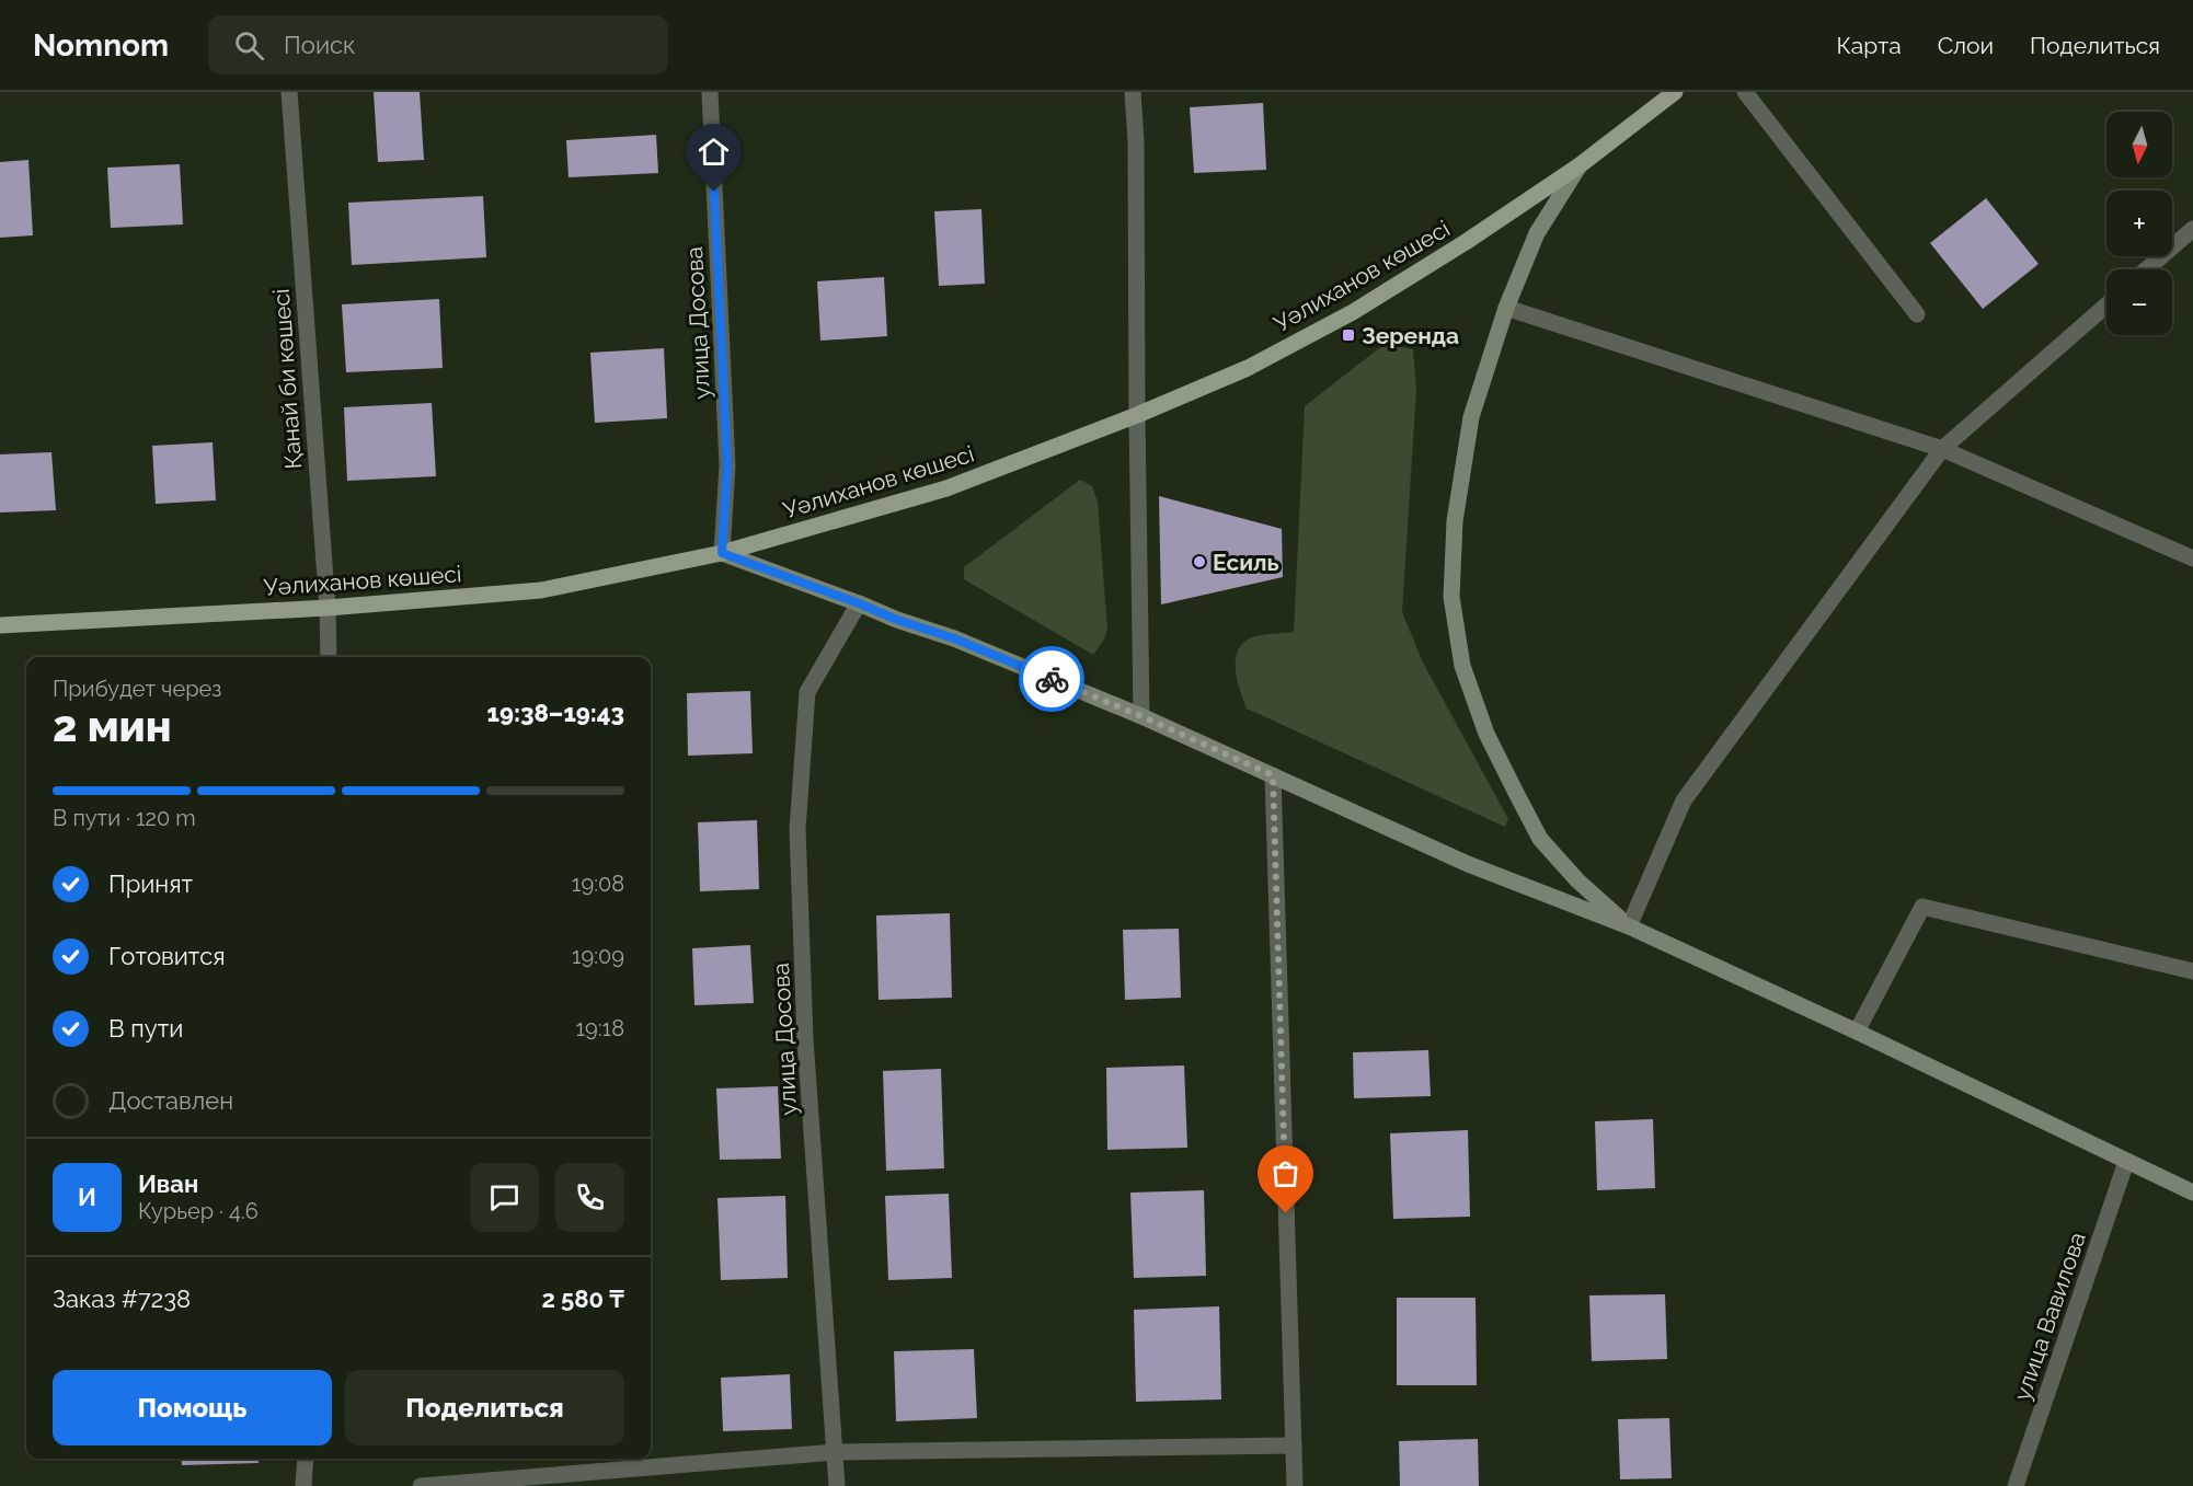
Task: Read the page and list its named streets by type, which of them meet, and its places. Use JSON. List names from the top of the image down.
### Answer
{
  "streets": {
    "main road": ["Уәлиханов көшесі"],
    "street": ["улица Досова", "Қанай би көшесі", "улица Вавилова"]
  },
  "crossings": [
    ["Уәлиханов көшесі", "улица Досова"],
    ["Уәлиханов көшесі", "Қанай би көшесі"]
  ],
  "places": {
    "transit": ["Зеренда"],
    "other": ["Есиль"]
  },
  "north": "bottom",
  "page": {
    "header": "Nomnom",
    "search": "Поиск",
    "nav": ["Карта", "Слои", "Поделиться"],
    "map_buttons": ["+", "−"],
    "heading": ["2 мин", "Прибудет через", "19:38–19:43"],
    "panel": [
      "Иван",
      "Курьер · 4.6",
      "Заказ #7238",
      "2 580 ₸"
    ],
    "bar": "В пути · 120 m",
    "list": [
      ["Принят", "19:08"],
      ["Готовится", "19:09"],
      ["В пути", "19:18"],
      "Доставлен"
    ],
    "round": "И",
    "buttons": ["Помощь", "Поделиться"]
  }
}
